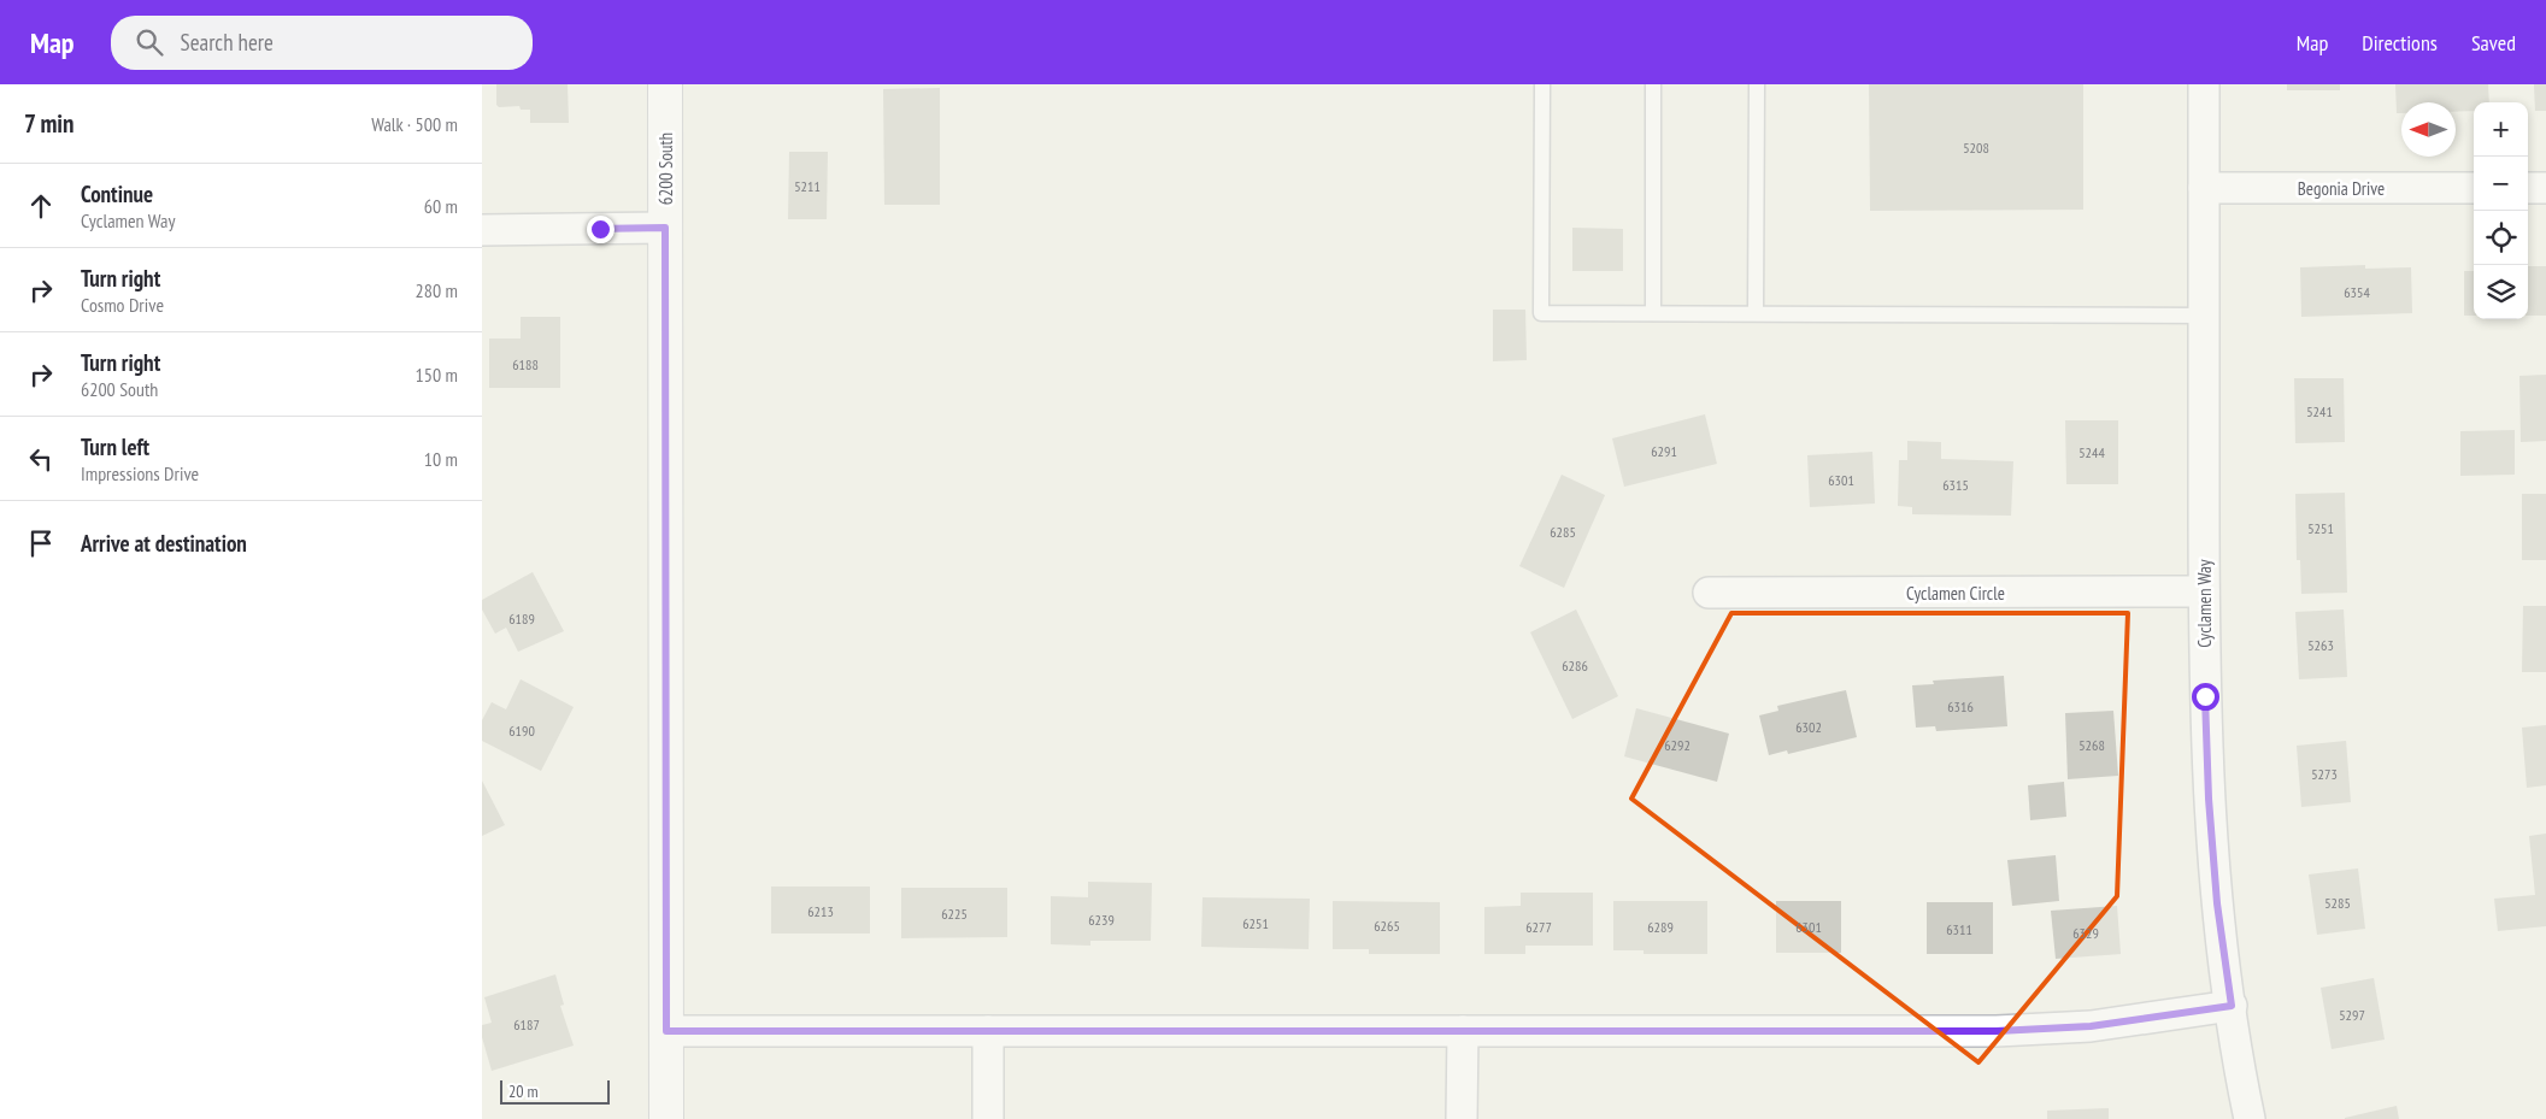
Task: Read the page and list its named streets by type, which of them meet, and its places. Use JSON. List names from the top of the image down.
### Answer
{
  "streets": {
    "main road": ["6200 South"],
    "street": ["Begonia Drive", "Cyclamen Circle", "Cyclamen Way"]
  },
  "crossings": [
    ["Begonia Drive", "Cyclamen Way"],
    ["Cyclamen Circle", "Cyclamen Way"]
  ],
  "house_numbers": [
    "5208",
    "5211",
    "6354",
    "6188",
    "5241",
    "6291",
    "5244",
    "6301",
    "6315",
    "5251",
    "6285",
    "6189",
    "5263",
    "6286",
    "6316",
    "6302",
    "6190",
    "6292",
    "5268",
    "5273",
    "5285",
    "6213",
    "6225",
    "6239",
    "6251",
    "6265",
    "6277",
    "6289",
    "6301",
    "6311",
    "6329",
    "5297",
    "6187"
  ],
  "scale_bar": "20 m",
  "north": "left",
  "page": {
    "header": "Map",
    "search": "Search here",
    "nav": ["Map", "Directions", "Saved"],
    "heading": ["7 min", "Walk · 500 m"],
    "map_buttons": ["+", "−"],
    "list": [
      ["Continue", "Cyclamen Way", "60 m"],
      ["Turn right", "Cosmo Drive", "280 m"],
      ["Turn right", "6200 South", "150 m"],
      ["Turn left", "Impressions Drive", "10 m"],
      "Arrive at destination"
    ],
    "scale": "20 m"
  }
}
